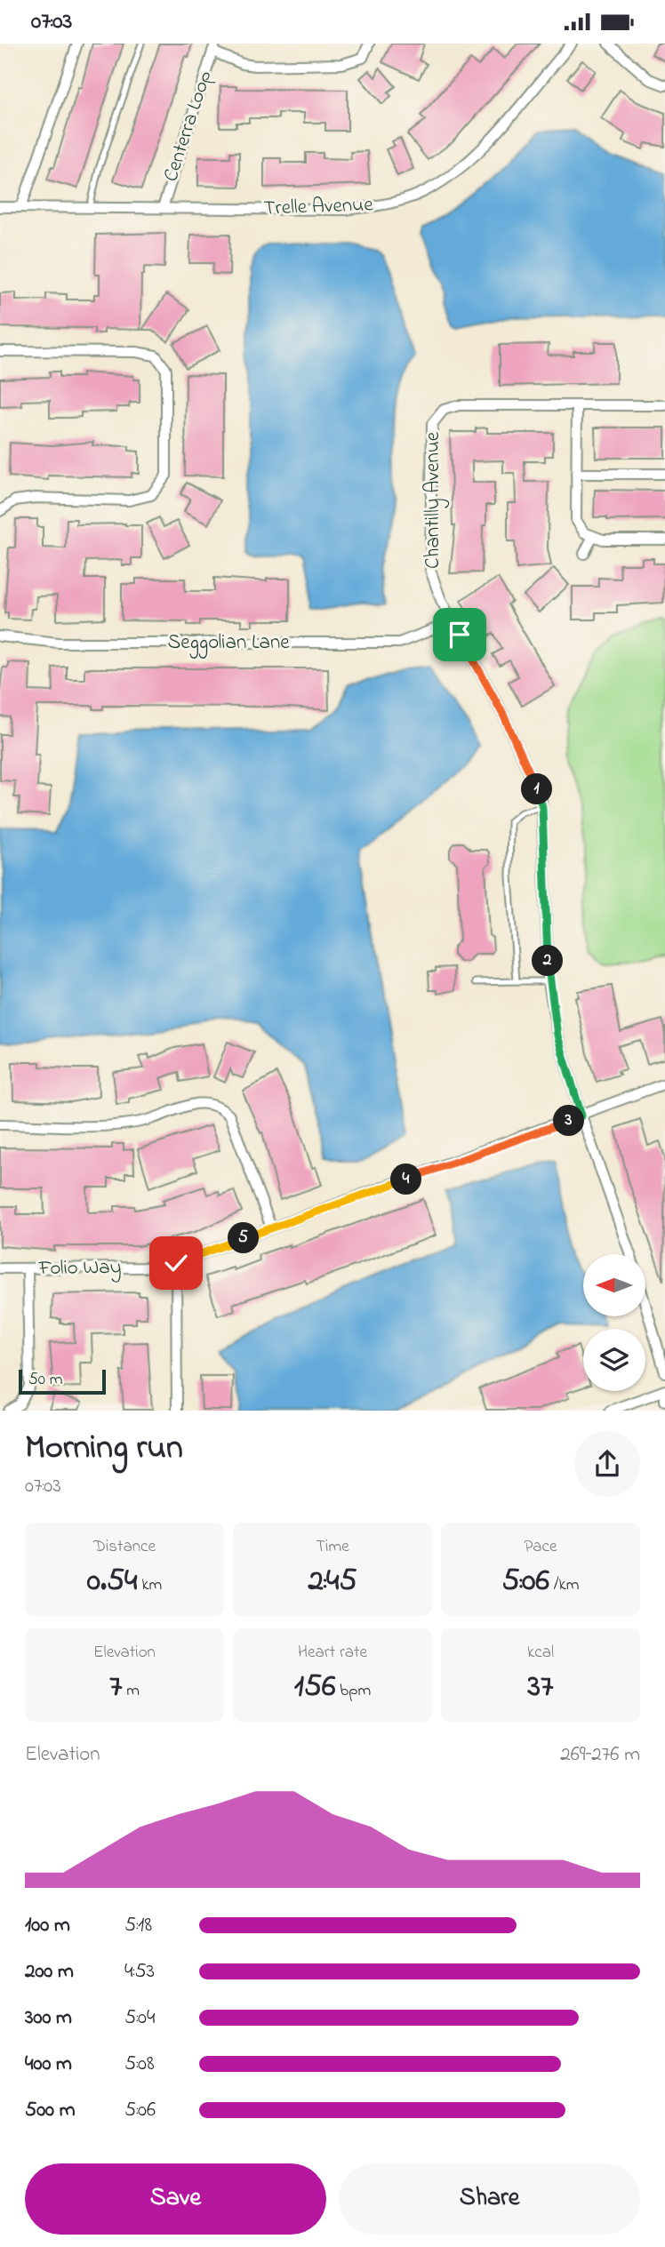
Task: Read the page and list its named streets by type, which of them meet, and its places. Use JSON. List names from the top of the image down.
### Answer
{
  "streets": {
    "street": [
      "Centerra Loop",
      "Trelle Avenue",
      "Chantilly Avenue",
      "Seggolian Lane",
      "Folio Way"
    ]
  },
  "crossings": [
    ["Centerra Loop", "Trelle Avenue"],
    ["Chantilly Avenue", "Seggolian Lane"],
    ["Chantilly Avenue", "Folio Way"]
  ],
  "scale_bar": "50 m",
  "north": "left",
  "page": {
    "status": "07:03",
    "pins": [
      "1",
      "2",
      "3",
      "4",
      "5"
    ],
    "scale": "50 m",
    "heading": ["Morning run", "07:03"],
    "stats": [
      ["Distance", "0.54 km"],
      ["Time", "2:45"],
      ["Pace", "5:06 /km"],
      ["Elevation", "7 m"],
      ["Heart rate", "156 bpm"],
      ["kcal", "37"]
    ],
    "chart": ["Elevation", "269–276 m"],
    "list": [
      {
        "name": "100 m",
        "note": "5:18"
      },
      {
        "name": "200 m",
        "note": "4:53"
      },
      {
        "name": "300 m",
        "note": "5:04"
      },
      {
        "name": "400 m",
        "note": "5:08"
      },
      {
        "name": "500 m",
        "note": "5:06"
      }
    ],
    "buttons": ["Save", "Share"]
  }
}
